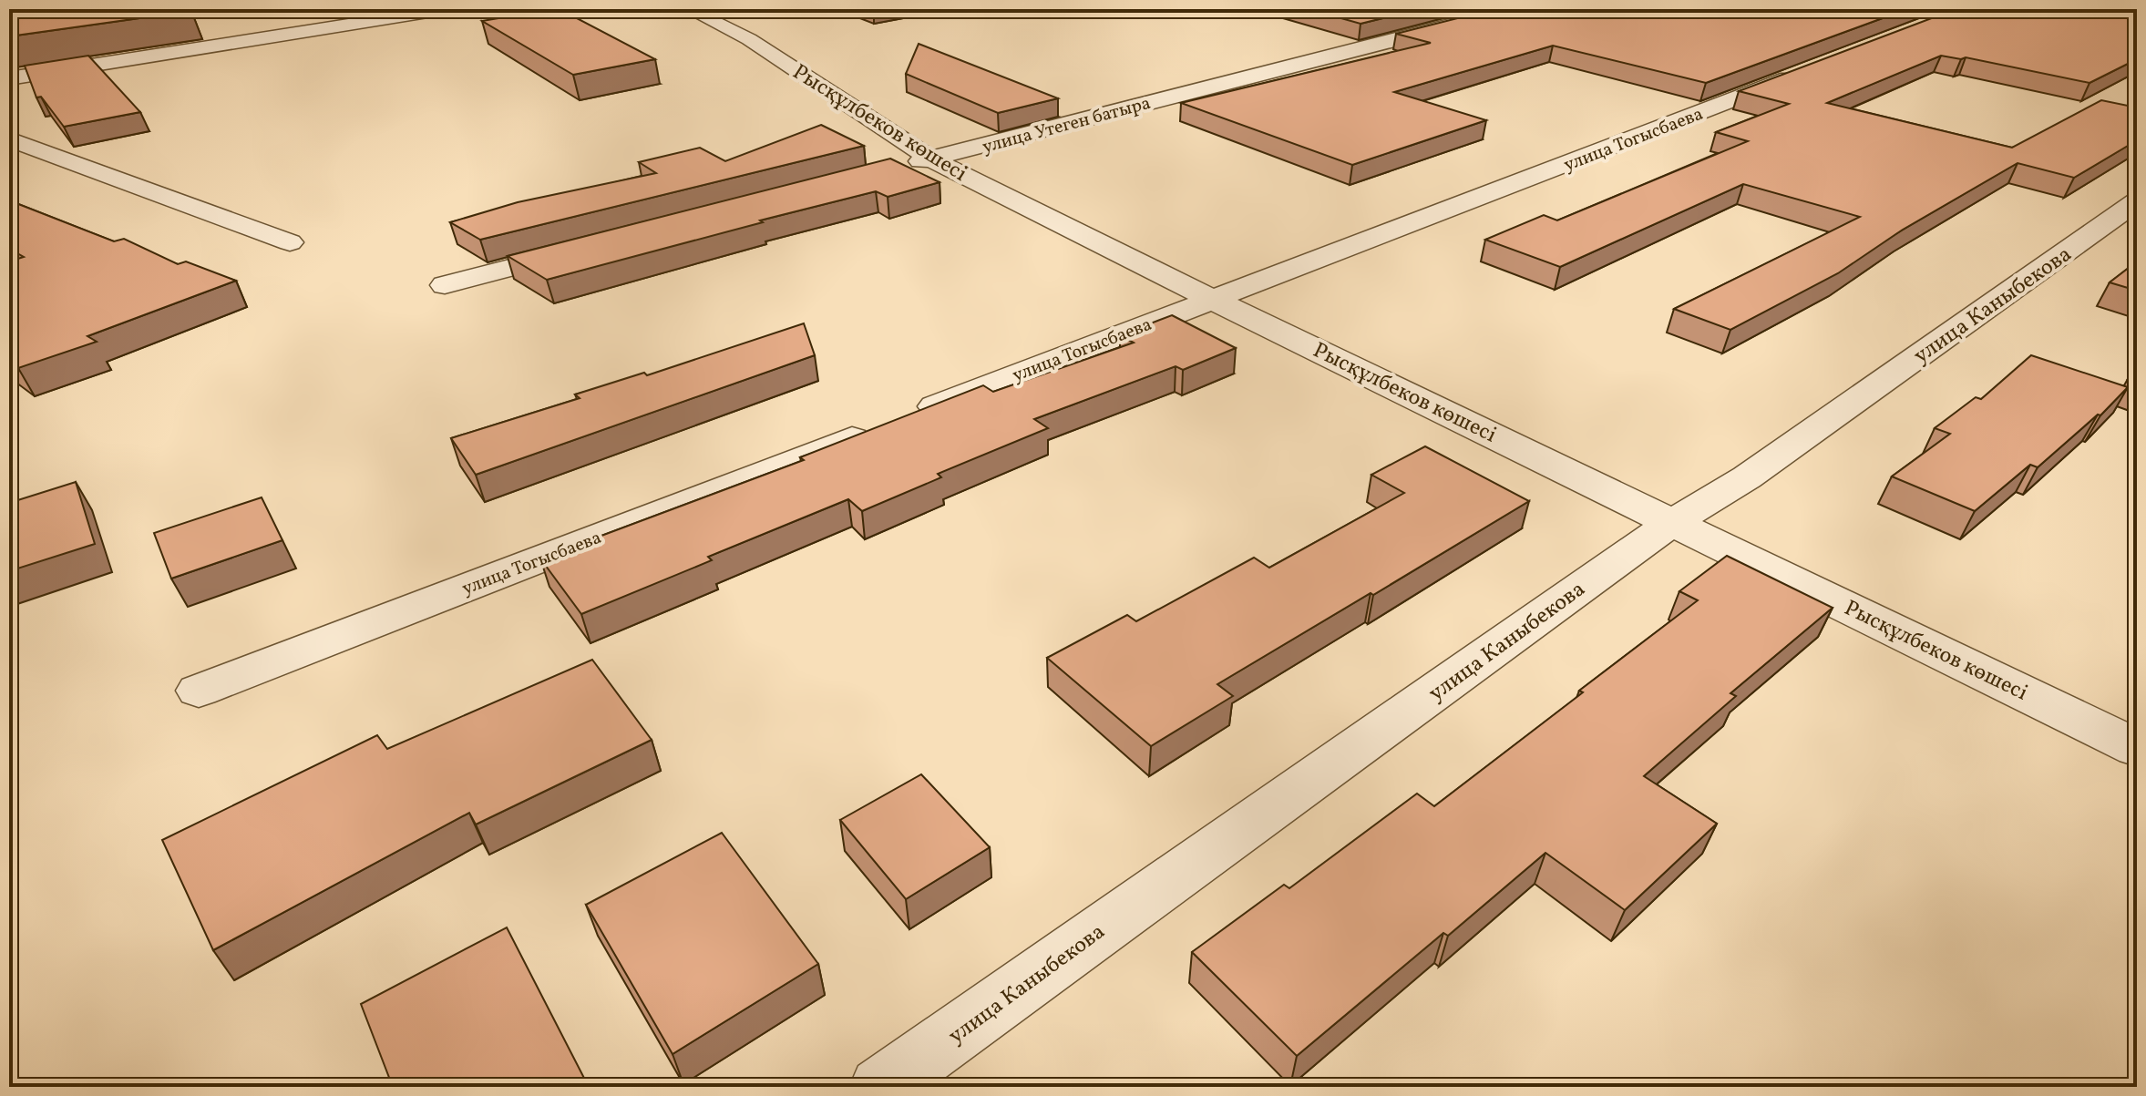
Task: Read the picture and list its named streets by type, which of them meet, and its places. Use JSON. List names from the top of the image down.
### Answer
{
  "streets": {
    "street": [
      "Рысқұлбеков көшесі",
      "улица Утеген батыра",
      "улица Тогысбаева",
      "улица Каныбекова"
    ]
  },
  "crossings": [
    ["Рысқұлбеков көшесі", "улица Утеген батыра"],
    ["Рысқұлбеков көшесі", "улица Тогысбаева"],
    ["Рысқұлбеков көшесі", "улица Каныбекова"]
  ]
}
